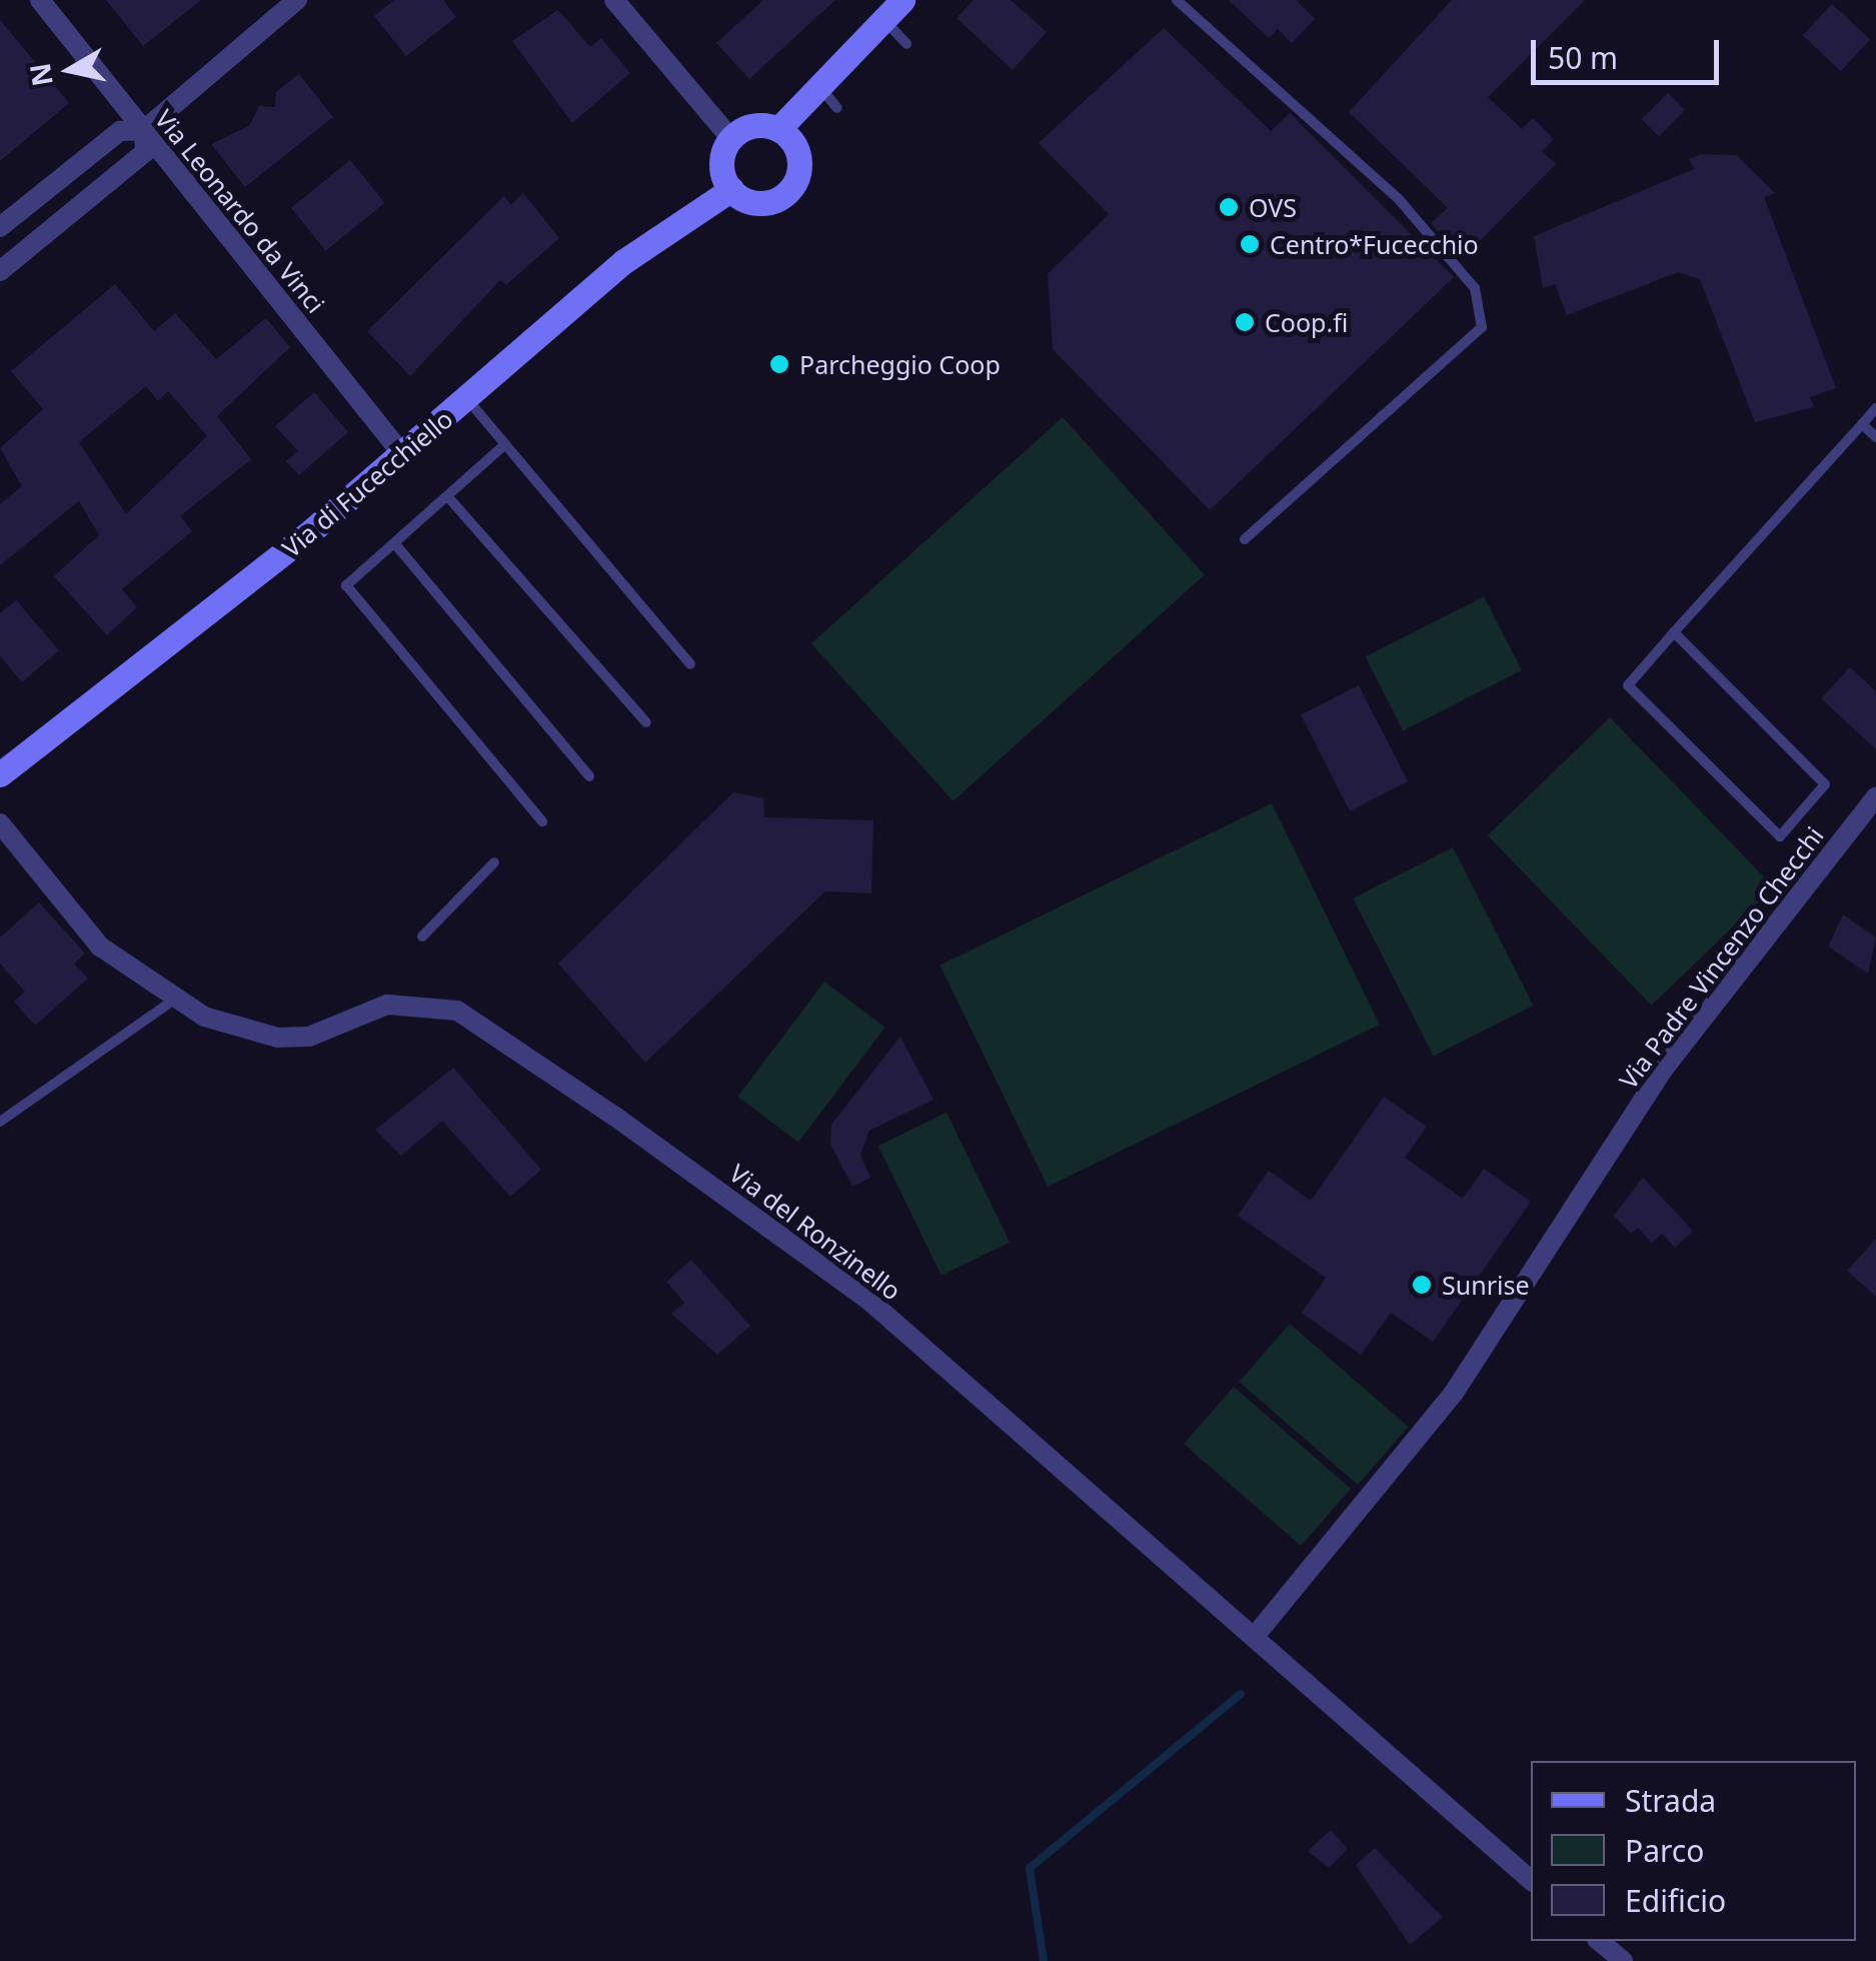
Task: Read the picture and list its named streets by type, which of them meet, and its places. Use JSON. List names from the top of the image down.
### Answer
{
  "streets": {
    "main road": ["Via di Fucecchiello"],
    "street": ["Via Leonardo da Vinci", "Via Padre Vincenzo Checchi", "Via del Ronzinello"]
  },
  "crossings": [
    ["Via Leonardo da Vinci", "Via di Fucecchiello"],
    ["Via Padre Vincenzo Checchi", "Via del Ronzinello"]
  ],
  "places": [
    "OVS",
    "Centro*Fucecchio",
    "Coop.fi",
    "Parcheggio Coop",
    "Sunrise"
  ],
  "legend": ["Strada", "Parco", "Edificio"],
  "scale_bar": "50 m",
  "north": "left"
}
